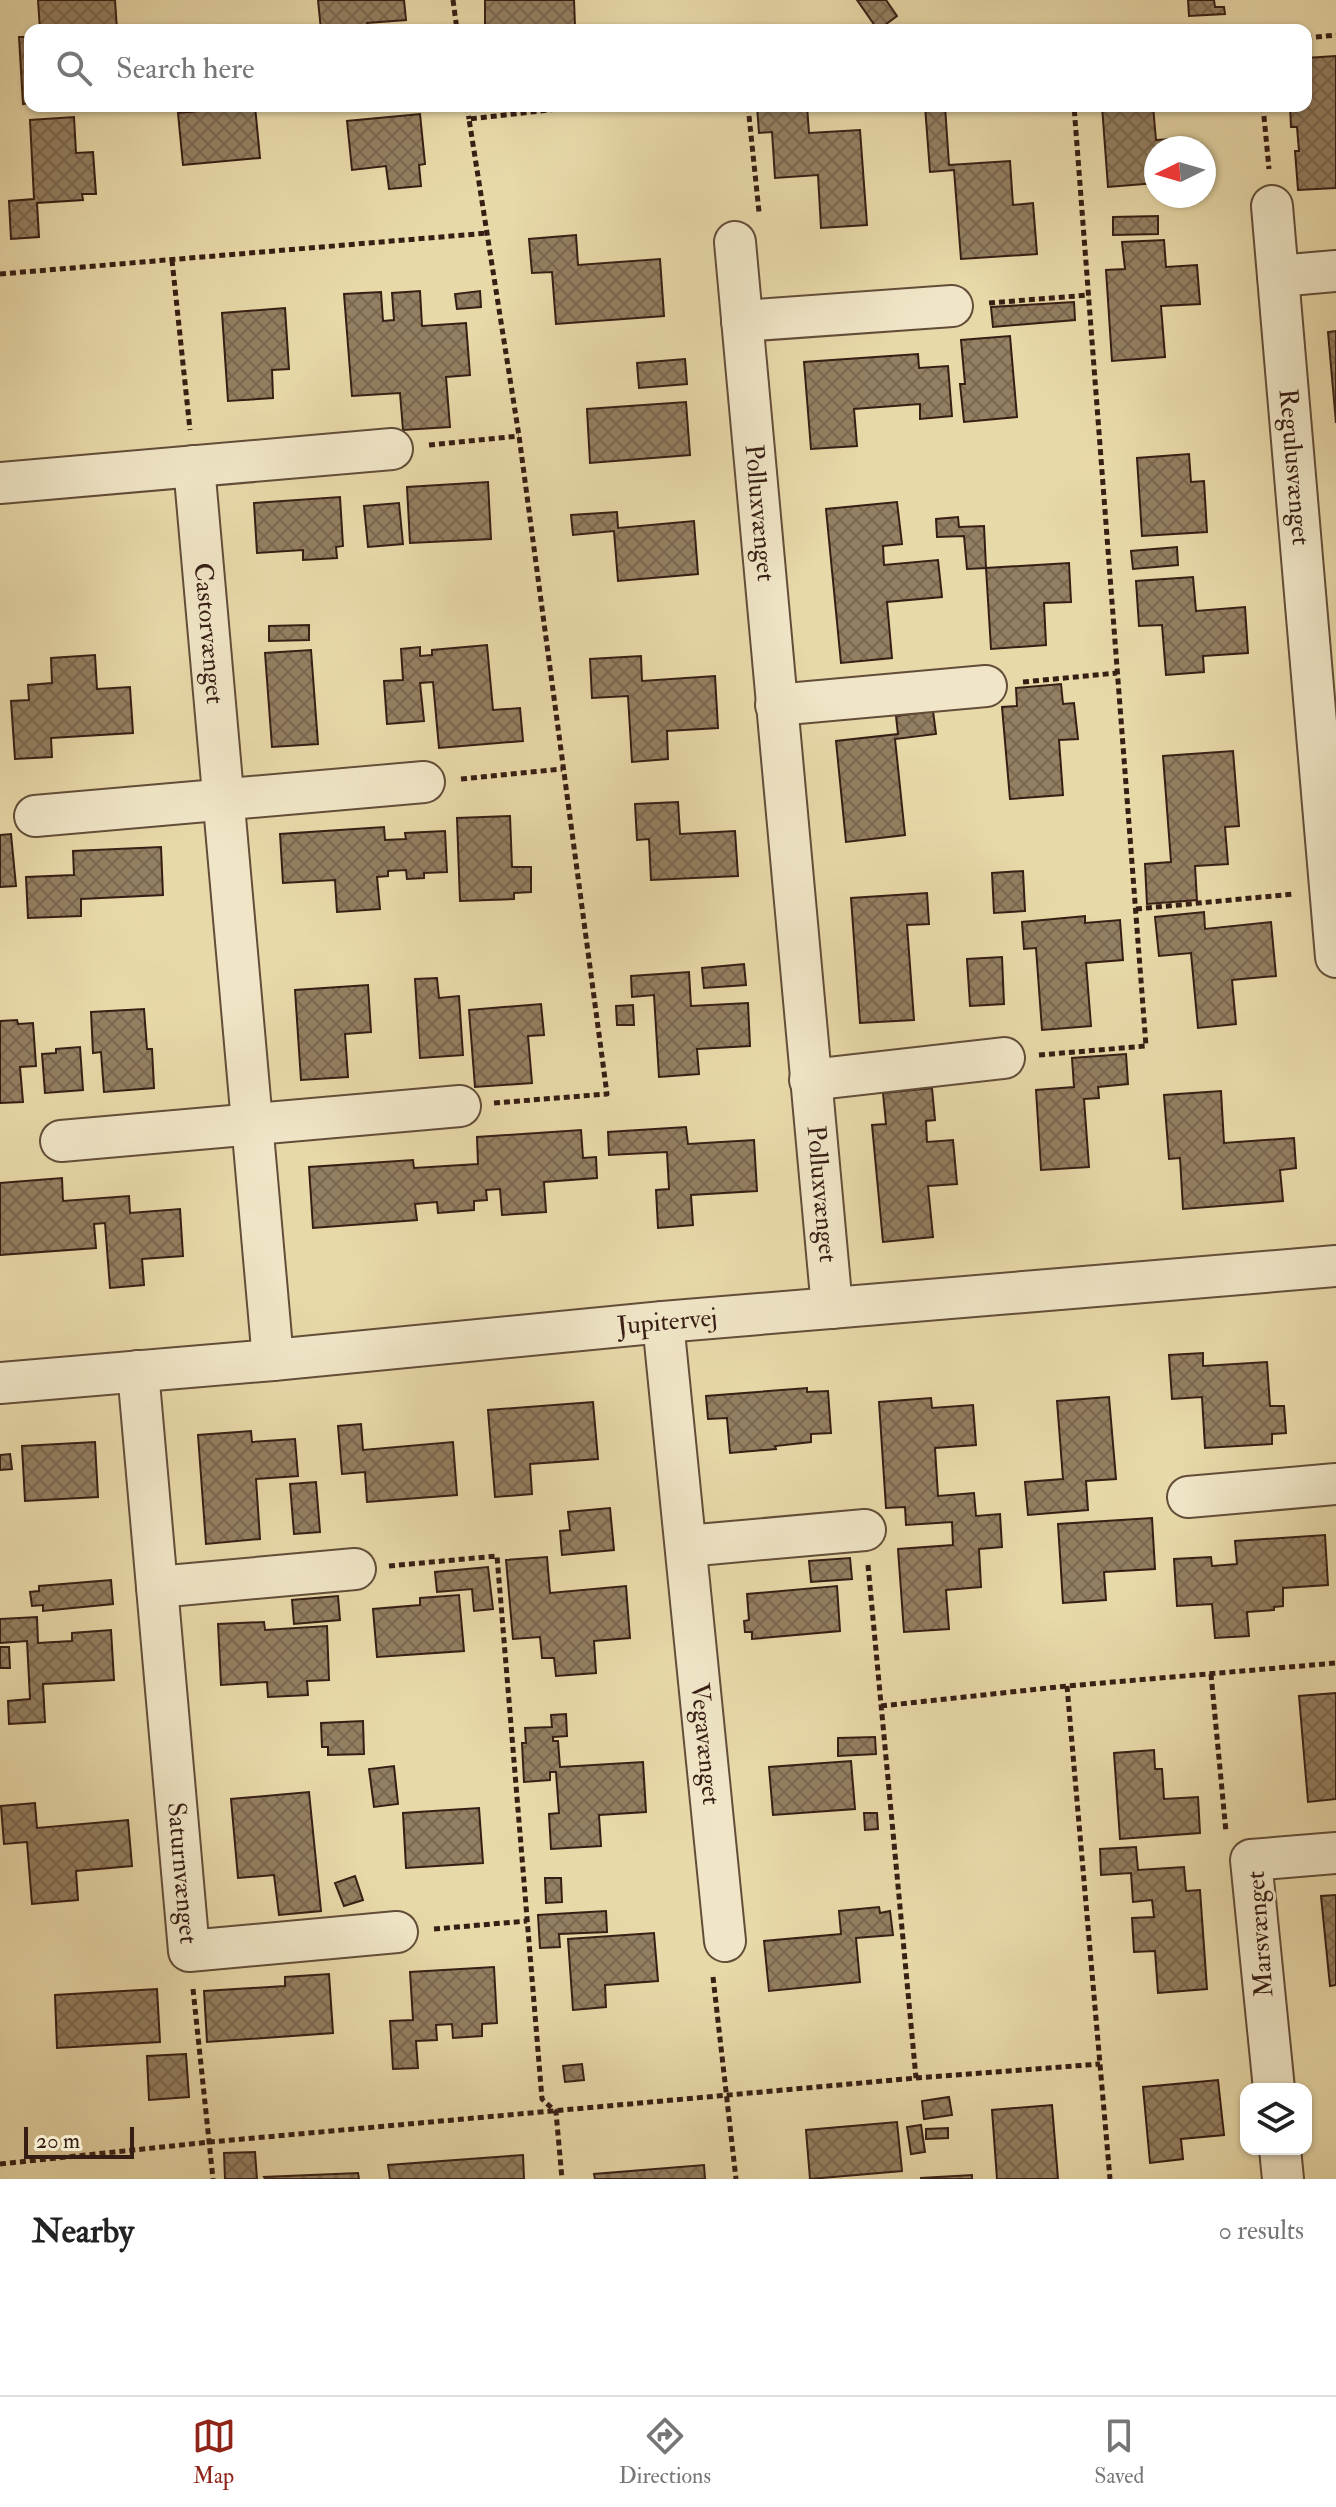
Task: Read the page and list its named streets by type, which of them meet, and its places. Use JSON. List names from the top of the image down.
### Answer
{
  "streets": {
    "street": [
      "Regulusvænget",
      "Polluxvænget",
      "Castorvænget",
      "Jupitervej",
      "Vegavænget",
      "Saturnvænget",
      "Marsvænget"
    ]
  },
  "crossings": [
    ["Polluxvænget", "Jupitervej"],
    ["Castorvænget", "Jupitervej"],
    ["Jupitervej", "Vegavænget"],
    ["Jupitervej", "Saturnvænget"]
  ],
  "scale_bar": "20 m",
  "north": "left",
  "page": {
    "search": "Search here",
    "scale": "20 m",
    "heading": ["Nearby", "0 results"],
    "nav": ["Map", "Directions", "Saved"]
  }
}
